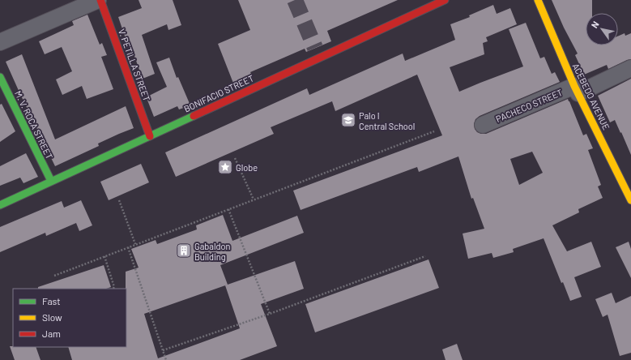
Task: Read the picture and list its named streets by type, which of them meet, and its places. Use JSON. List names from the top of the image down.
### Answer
{
  "streets": {
    "street": [
      "V. PETILLA STREET",
      "BONIFACIO STREET",
      "ACEBEDO AVENUE",
      "PACHECO STREET",
      "M. V. ROCA STREET"
    ]
  },
  "crossings": [
    ["V. PETILLA STREET", "BONIFACIO STREET"],
    ["BONIFACIO STREET", "M. V. ROCA STREET"],
    ["ACEBEDO AVENUE", "PACHECO STREET"]
  ],
  "places": {
    "school or university": ["Palo I Central School"],
    "place": ["Globe"],
    "building": ["Gabaldon Building"]
  },
  "legend": ["Fast", "Slow", "Jam"],
  "north": "top left"
}
